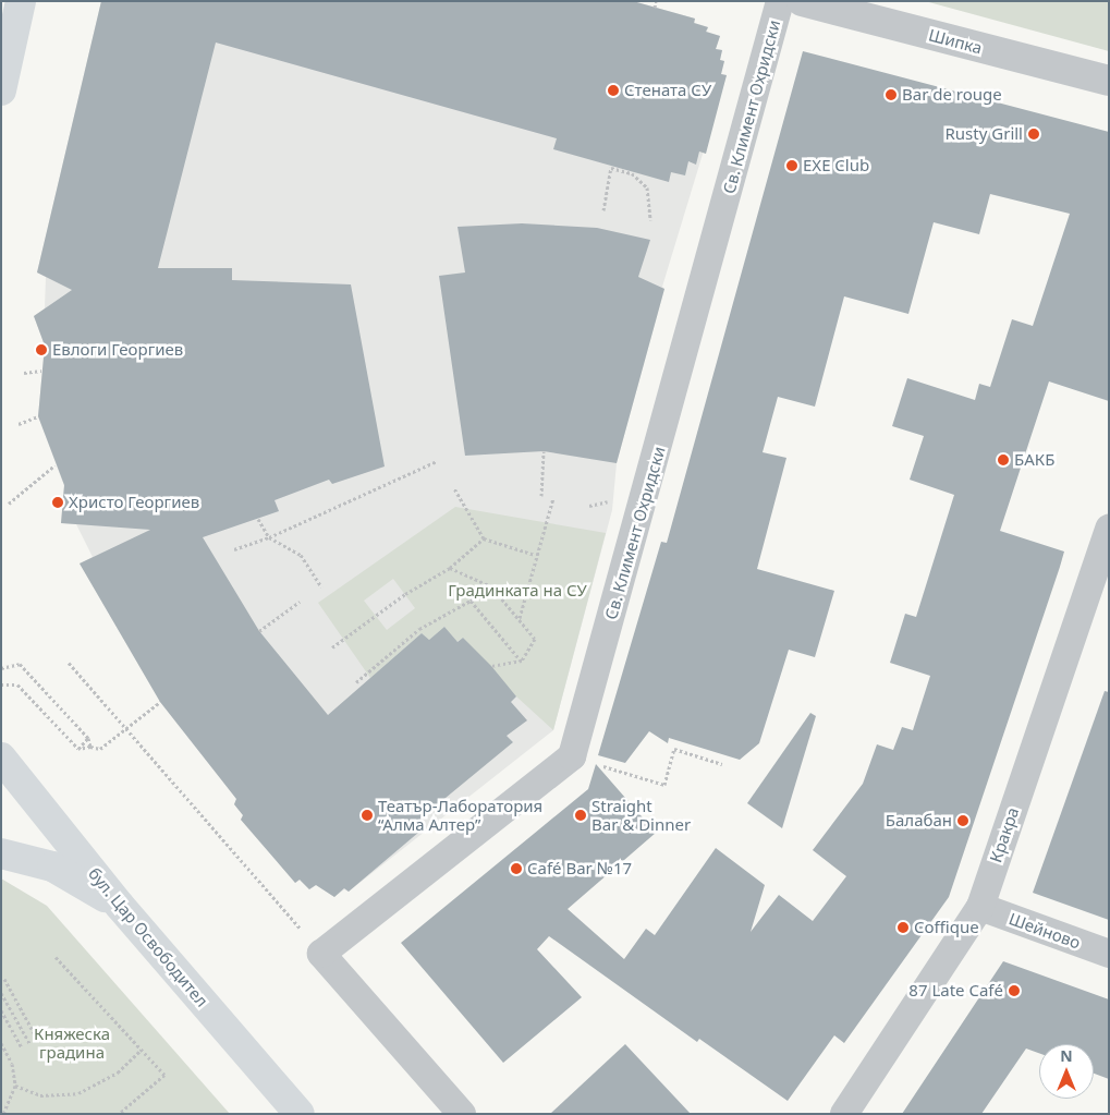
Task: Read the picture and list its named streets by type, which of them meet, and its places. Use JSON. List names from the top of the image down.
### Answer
{
  "streets": {
    "main road": ["бул. Цар Освободител"],
    "street": [
      "Шипка",
      "Св. Климент Охридски",
      "Кракра",
      "Шейново"
    ]
  },
  "crossings": [
    ["Кракра", "Шейново"]
  ],
  "parks": ["Градинката на СУ", "Княжеска градина"],
  "places": [
    "Стената СУ",
    "Bar de rouge",
    "Rusty Grill",
    "EXE Club",
    "Евлоги Георгиев",
    "БАКБ",
    "Христо Георгиев",
    "Театър-Лаборатория “Алма Алтер”",
    "Straight Bar & Dinner",
    "Балабан",
    "Café Bar №17",
    "Coffique",
    "87 Late Café"
  ],
  "north": "top"
}
